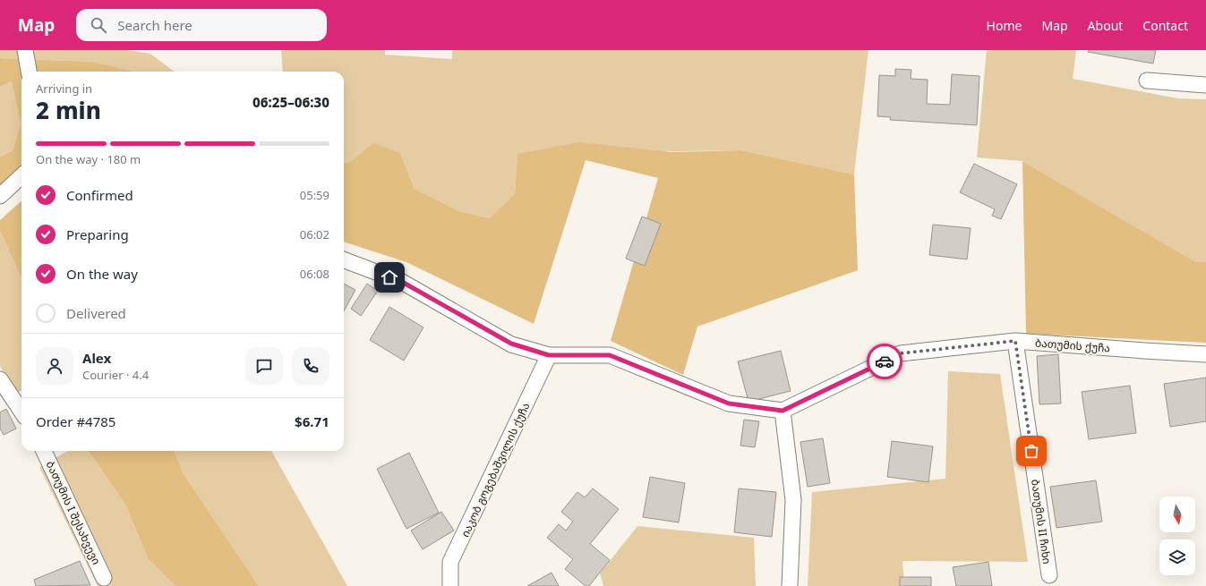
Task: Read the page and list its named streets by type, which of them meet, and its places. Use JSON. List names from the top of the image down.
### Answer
{
  "streets": {
    "street": [
      "ბათუმის ქუჩა",
      "იაკობ გოგებაშვილის ქუჩა",
      "ბათუმის I შესახვევი",
      "ბათუმის II ჩიხი"
    ]
  },
  "crossings": [
    ["ბათუმის ქუჩა", "ბათუმის II ჩიხი"]
  ],
  "north": "bottom",
  "page": {
    "header": "Map",
    "search": "Search here",
    "nav": [
      "Home",
      "Map",
      "About",
      "Contact"
    ],
    "heading": ["2 min", "Arriving in", "06:25–06:30"],
    "panel": [
      "Alex",
      "Courier · 4.4",
      "Order #4785",
      "$6.71"
    ],
    "bar": "On the way · 180 m",
    "list": [
      ["Confirmed", "05:59"],
      ["Preparing", "06:02"],
      ["On the way", "06:08"],
      "Delivered"
    ]
  }
}
